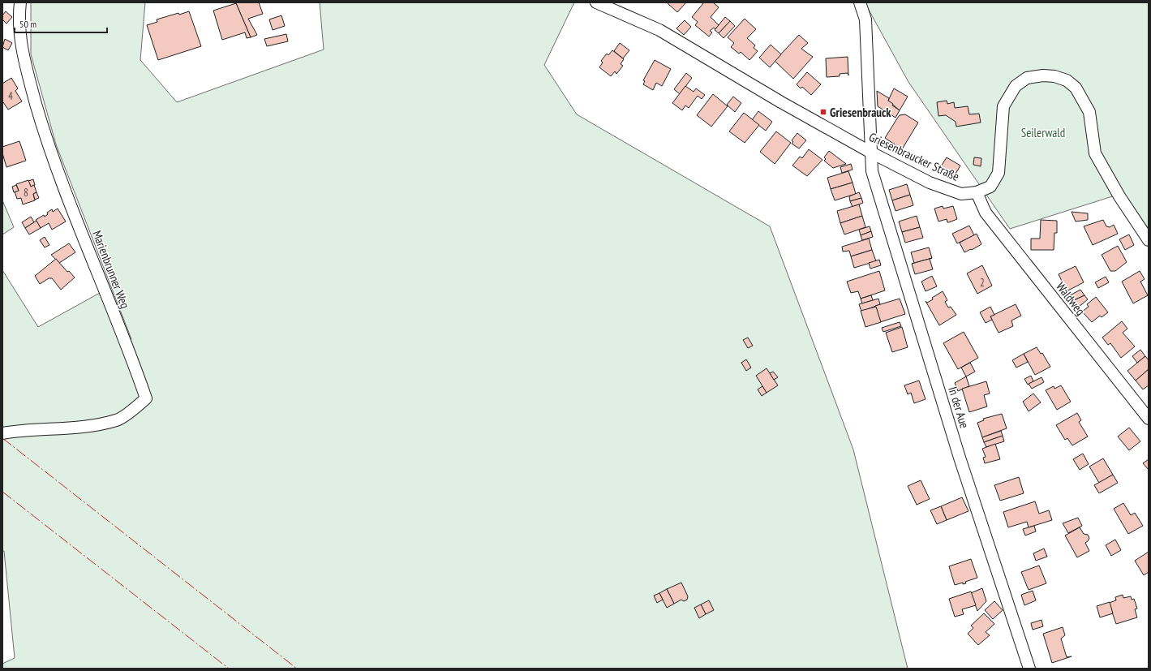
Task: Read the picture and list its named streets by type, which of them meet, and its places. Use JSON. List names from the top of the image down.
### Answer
{
  "streets": {
    "street": [
      "Griesenbraucker Straße",
      "Marienbrunner Weg",
      "Waldweg",
      "In der Aue"
    ]
  },
  "crossings": [
    ["Griesenbraucker Straße", "Waldweg"],
    ["Griesenbraucker Straße", "In der Aue"]
  ],
  "parks": ["Seilerwald"],
  "places": {
    "transit": ["Griesenbrauck"]
  },
  "house_numbers": ["4", "8", "2"],
  "scale_bar": "50 m"
}
